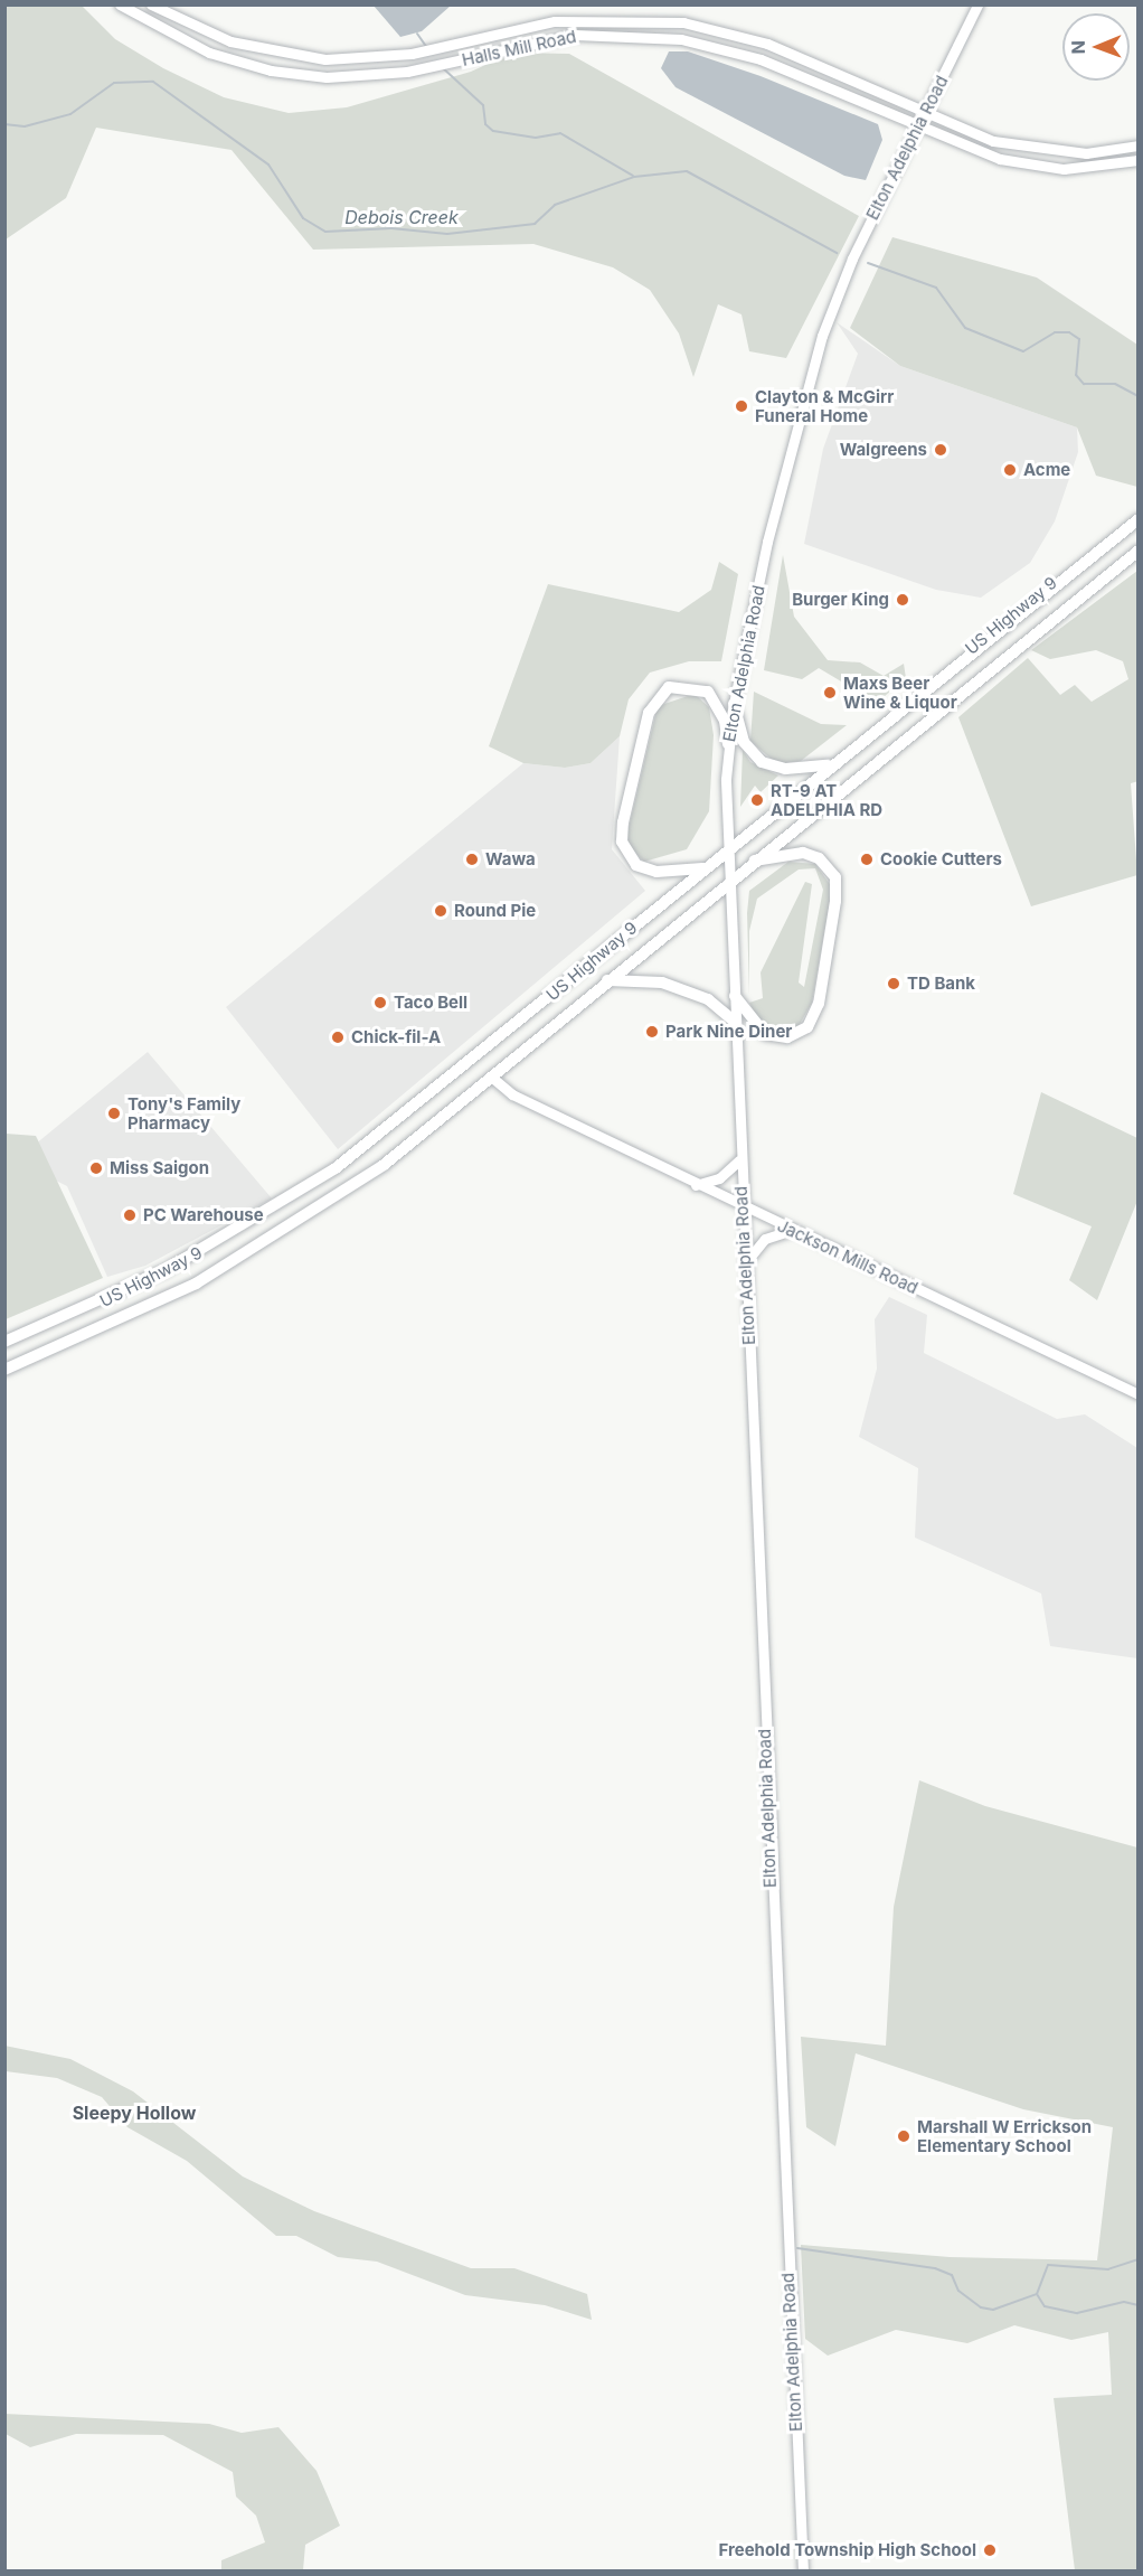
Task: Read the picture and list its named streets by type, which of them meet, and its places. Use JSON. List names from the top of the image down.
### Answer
{
  "streets": {
    "highway": ["US Highway 9"],
    "main road": ["Halls Mill Road", "Elton Adelphia Road", "Jackson Mills Road"]
  },
  "crossings": [
    ["Halls Mill Road", "Elton Adelphia Road"],
    ["Elton Adelphia Road", "US Highway 9"],
    ["Elton Adelphia Road", "Jackson Mills Road"],
    ["US Highway 9", "Jackson Mills Road"]
  ],
  "districts": ["Sleepy Hollow"],
  "water": ["Debois Creek"],
  "places": [
    "Clayton & McGirr Funeral Home",
    "Walgreens",
    "Acme",
    "Burger King",
    "Maxs Beer Wine & Liquor",
    "RT-9 AT ADELPHIA RD",
    "Wawa",
    "Cookie Cutters",
    "Round Pie",
    "TD Bank",
    "Taco Bell",
    "Park Nine Diner",
    "Chick-fil-A",
    "Tony's Family Pharmacy",
    "Miss Saigon",
    "PC Warehouse",
    "Marshall W Errickson Elementary School",
    "Freehold Township High School"
  ],
  "north": "left"
}
